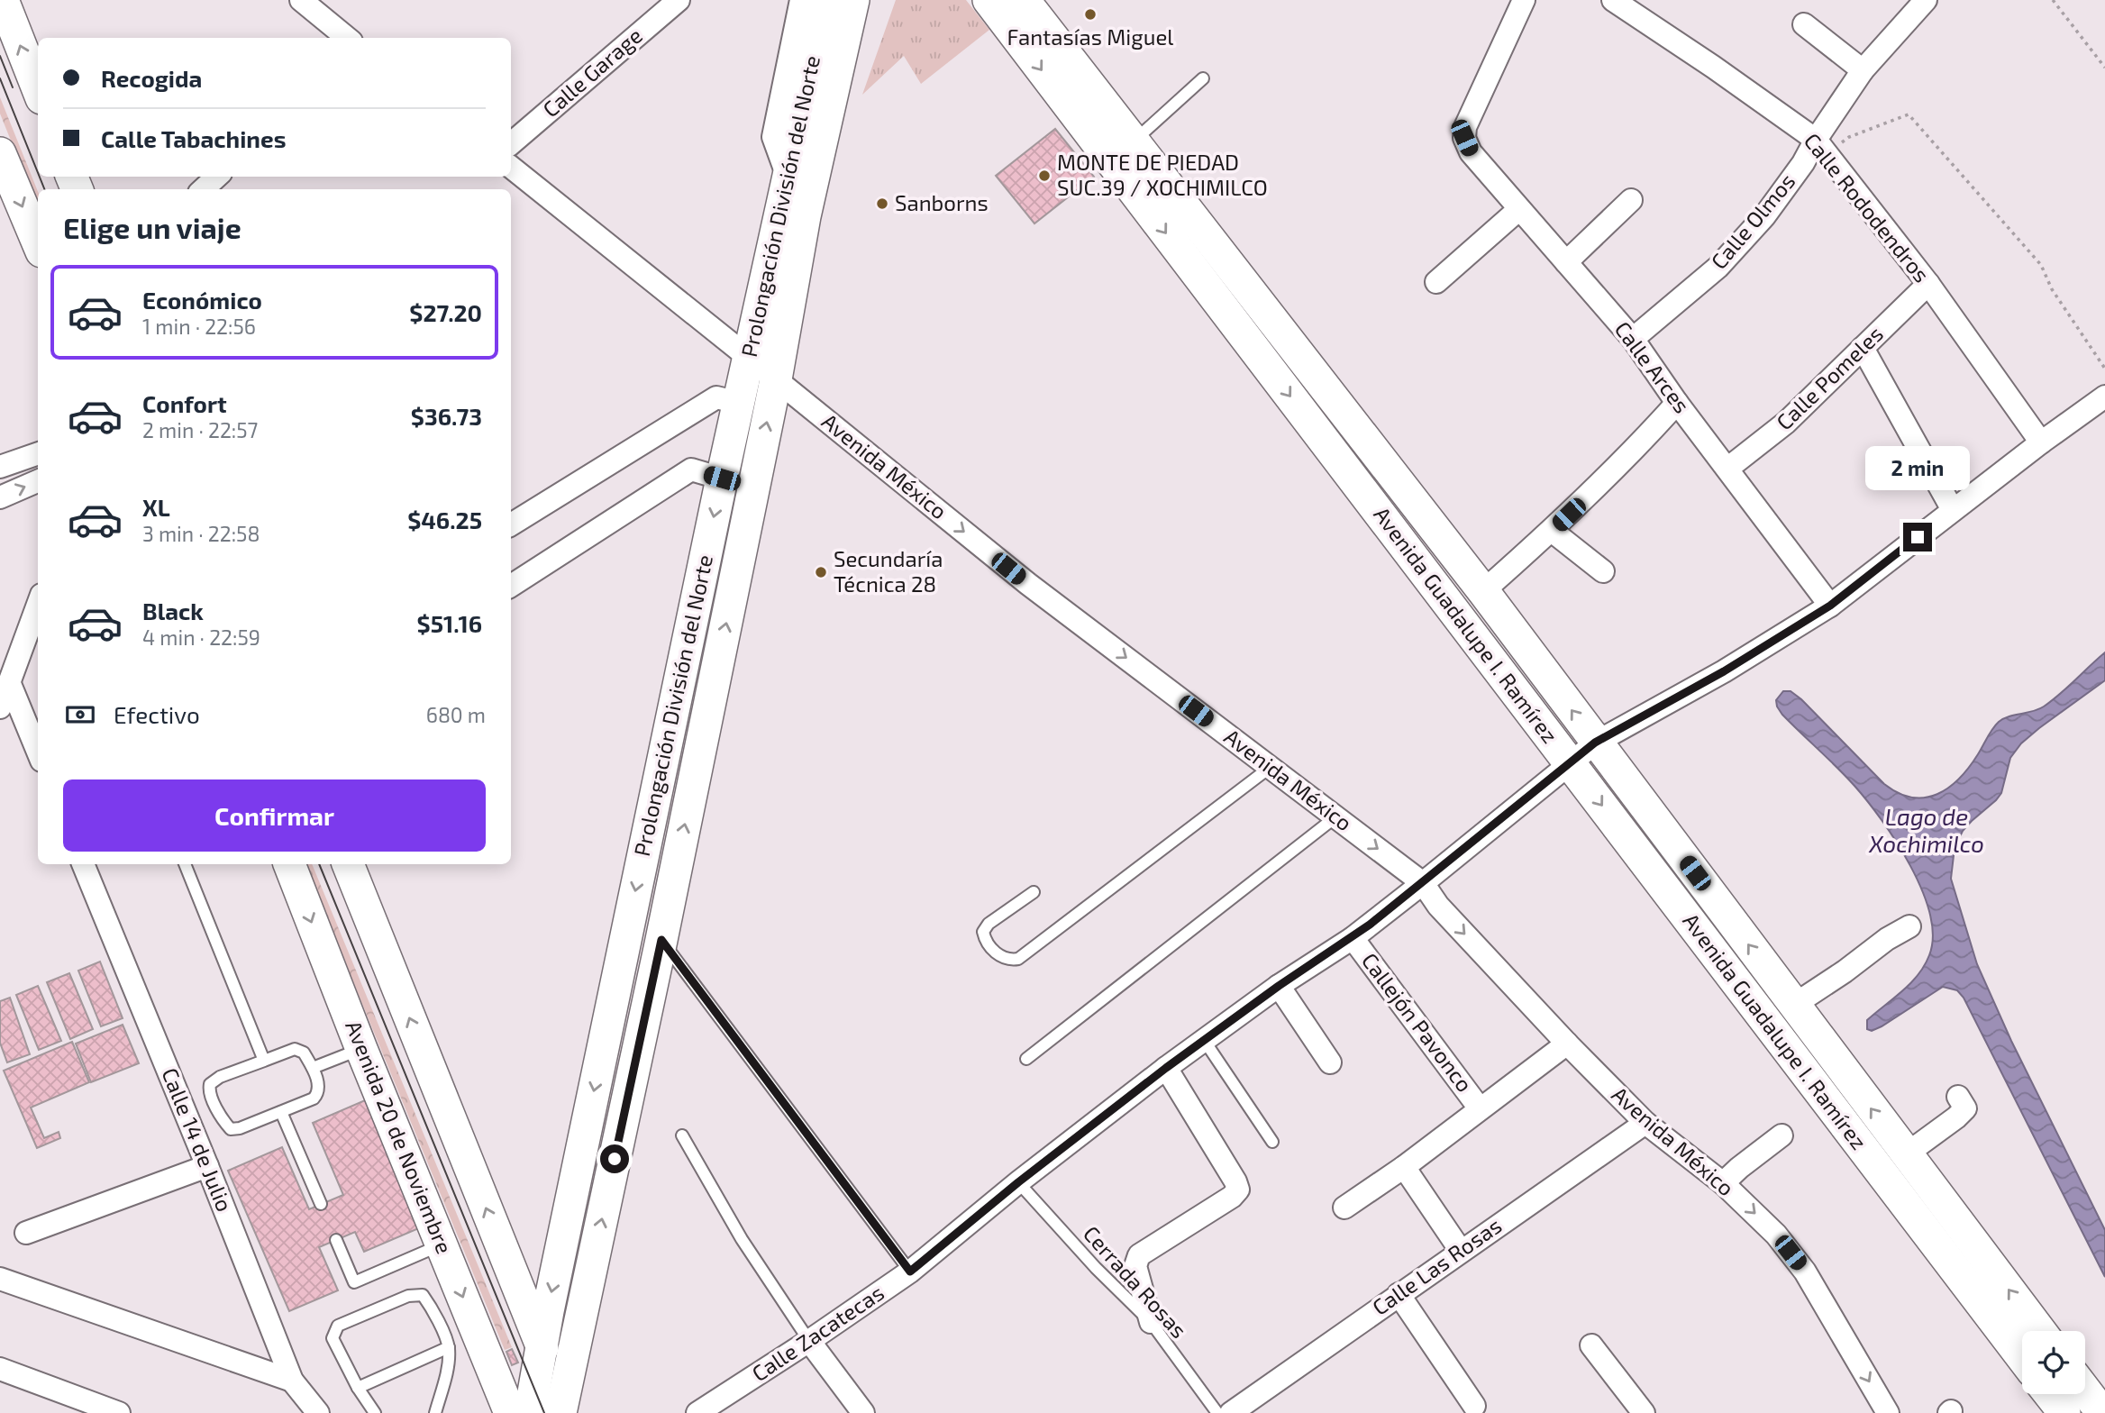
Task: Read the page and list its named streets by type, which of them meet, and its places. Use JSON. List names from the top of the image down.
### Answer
{
  "streets": {
    "main road": ["Prolongación División del Norte", "Avenida Guadalupe I. Ramírez", "Avenida 20 de Noviembre"],
    "street": [
      "Calle Garage",
      "Calle Rododendros",
      "Calle Olmos",
      "Calle Arces",
      "Calle Pomeles",
      "Avenida México",
      "Callejón Pavonco",
      "Calle 14 de Julio",
      "Calle Las Rosas",
      "Calle Zacatecas"
    ],
    "lane": ["Cerrada Rosas"]
  },
  "crossings": [
    ["Prolongación División del Norte", "Avenida México"],
    ["Calle Rododendros", "Calle Olmos"],
    ["Calle Rododendros", "Calle Pomeles"],
    ["Calle Rododendros", "Calle Zacatecas"],
    ["Calle Olmos", "Calle Arces"],
    ["Calle Arces", "Calle Pomeles"],
    ["Calle Arces", "Calle Zacatecas"],
    ["Avenida México", "Calle Las Rosas"],
    ["Avenida México", "Calle Zacatecas"],
    ["Avenida Guadalupe I. Ramírez", "Calle Zacatecas"],
    ["Callejón Pavonco", "Calle Zacatecas"],
    ["Cerrada Rosas", "Calle Zacatecas"]
  ],
  "one_way": ["Avenida México"],
  "water": ["Lago de Xochimilco"],
  "places": [
    "Fantasías Miguel",
    "MONTE DE PIEDAD SUC.39 / XOCHIMILCO",
    "Sanborns",
    "Secundaría Técnica 28"
  ],
  "page": {
    "banner": ["Recogida", "Calle Tabachines"],
    "heading": "Elige un viaje",
    "list": [
      {
        "name": "Económico",
        "note": "1 min · 22:56",
        "value": "$27.20"
      },
      {
        "name": "Confort",
        "note": "2 min · 22:57",
        "value": "$36.73"
      },
      {
        "name": "XL",
        "note": "3 min · 22:58",
        "value": "$46.25"
      },
      {
        "name": "Black",
        "note": "4 min · 22:59",
        "value": "$51.16"
      }
    ],
    "bubble": "2 min",
    "pay": ["Efectivo", "680 m"],
    "buttons": "Confirmar"
  }
}
